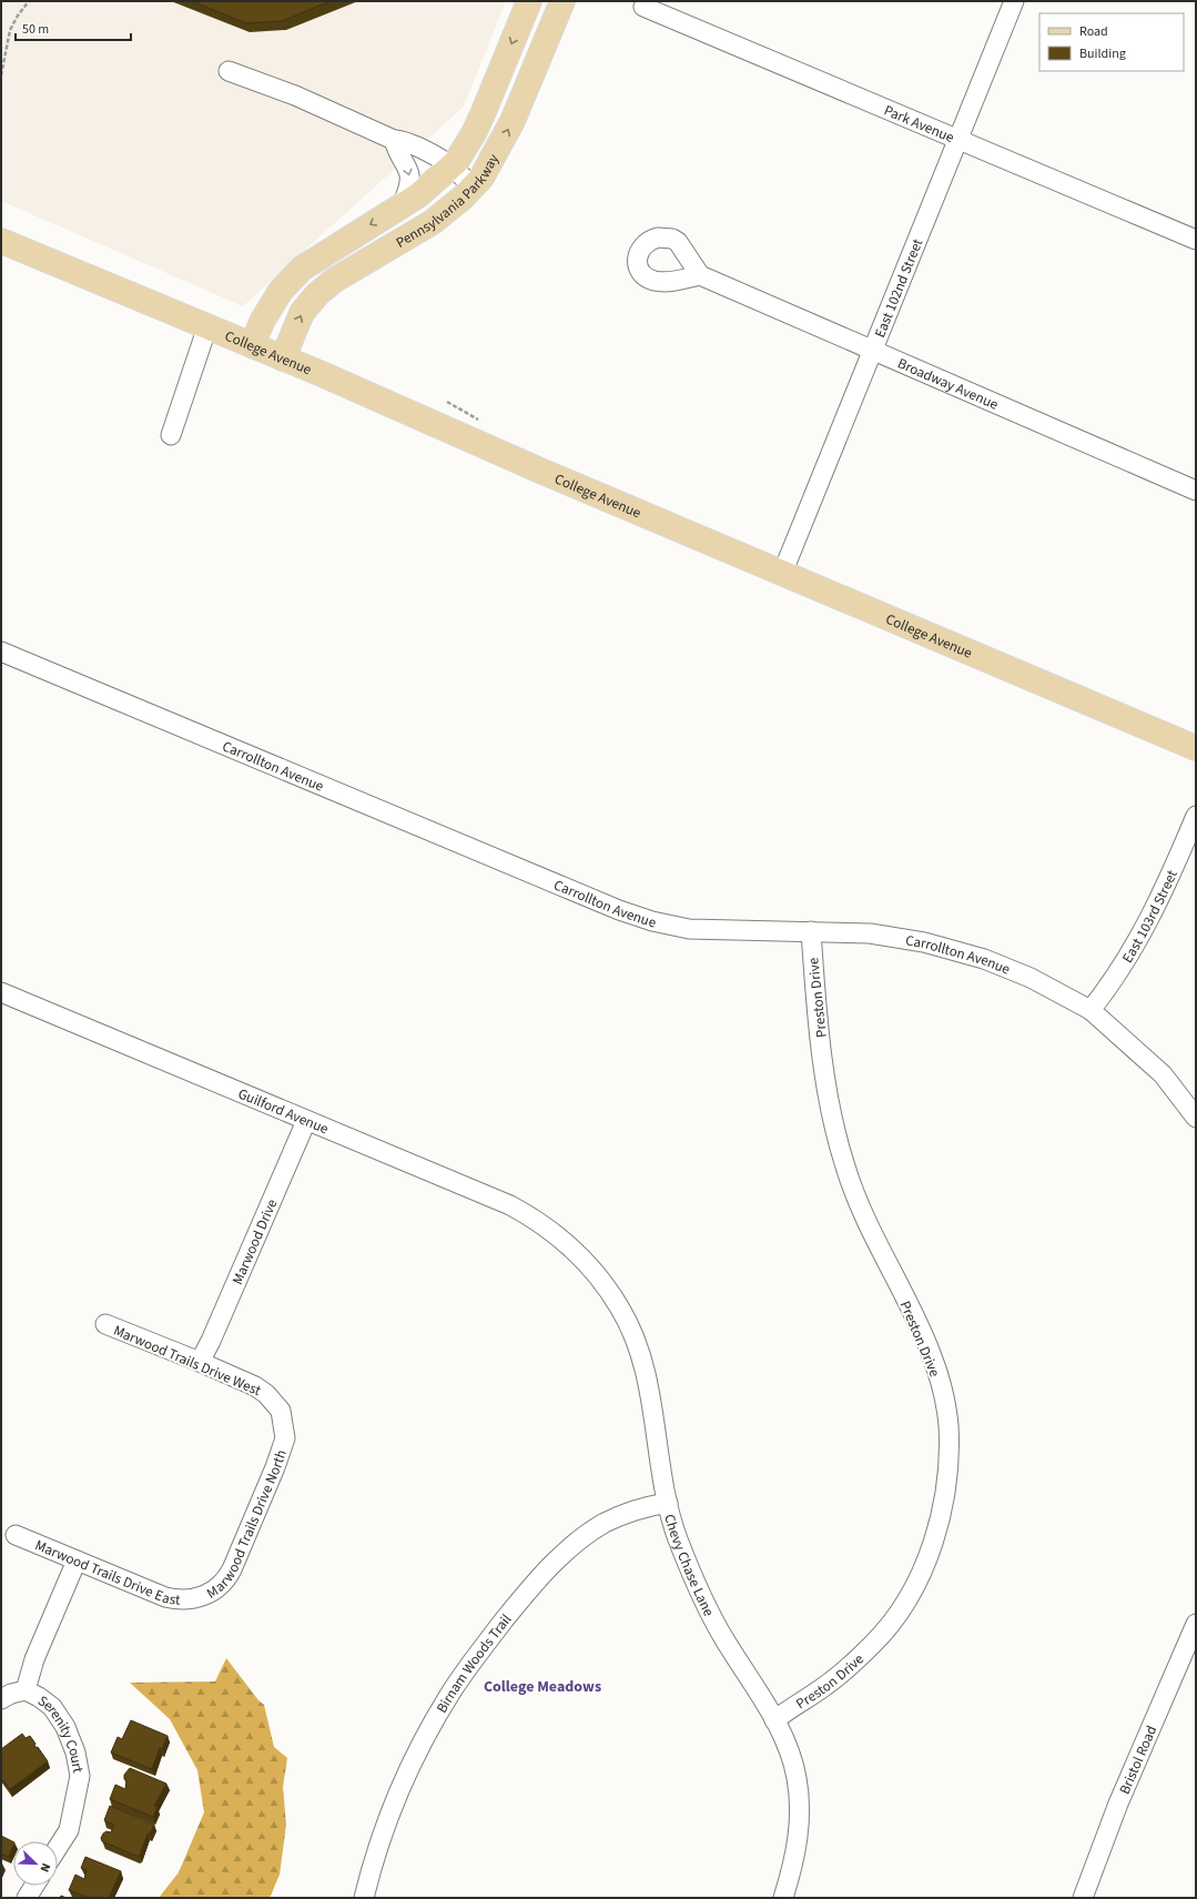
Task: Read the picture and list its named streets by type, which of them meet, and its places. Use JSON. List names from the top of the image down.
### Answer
{
  "streets": {
    "main road": ["Pennsylvania Parkway", "College Avenue"],
    "street": [
      "Park Avenue",
      "East 102nd Street",
      "Broadway Avenue",
      "Carrollton Avenue",
      "East 103rd Street",
      "Preston Drive",
      "Guilford Avenue",
      "Marwood Drive",
      "Marwood Trails Drive West",
      "Marwood Trails Drive North",
      "Chevy Chase Lane",
      "Marwood Trails Drive East",
      "Birnam Woods Trail",
      "Serenity Court",
      "Bristol Road"
    ]
  },
  "crossings": [
    ["Park Avenue", "East 102nd Street"],
    ["Pennsylvania Parkway", "College Avenue"],
    ["East 102nd Street", "College Avenue"],
    ["East 102nd Street", "Broadway Avenue"],
    ["Carrollton Avenue", "East 103rd Street"],
    ["Carrollton Avenue", "Preston Drive"],
    ["Preston Drive", "Chevy Chase Lane"],
    ["Guilford Avenue", "Marwood Drive"],
    ["Guilford Avenue", "Chevy Chase Lane"],
    ["Marwood Drive", "Marwood Trails Drive West"],
    ["Marwood Trails Drive West", "Marwood Trails Drive North"],
    ["Marwood Trails Drive North", "Marwood Trails Drive East"],
    ["Chevy Chase Lane", "Birnam Woods Trail"]
  ],
  "districts": ["College Meadows"],
  "legend": ["Road", "Building"],
  "scale_bar": "50 m",
  "north": "bottom right"
}
